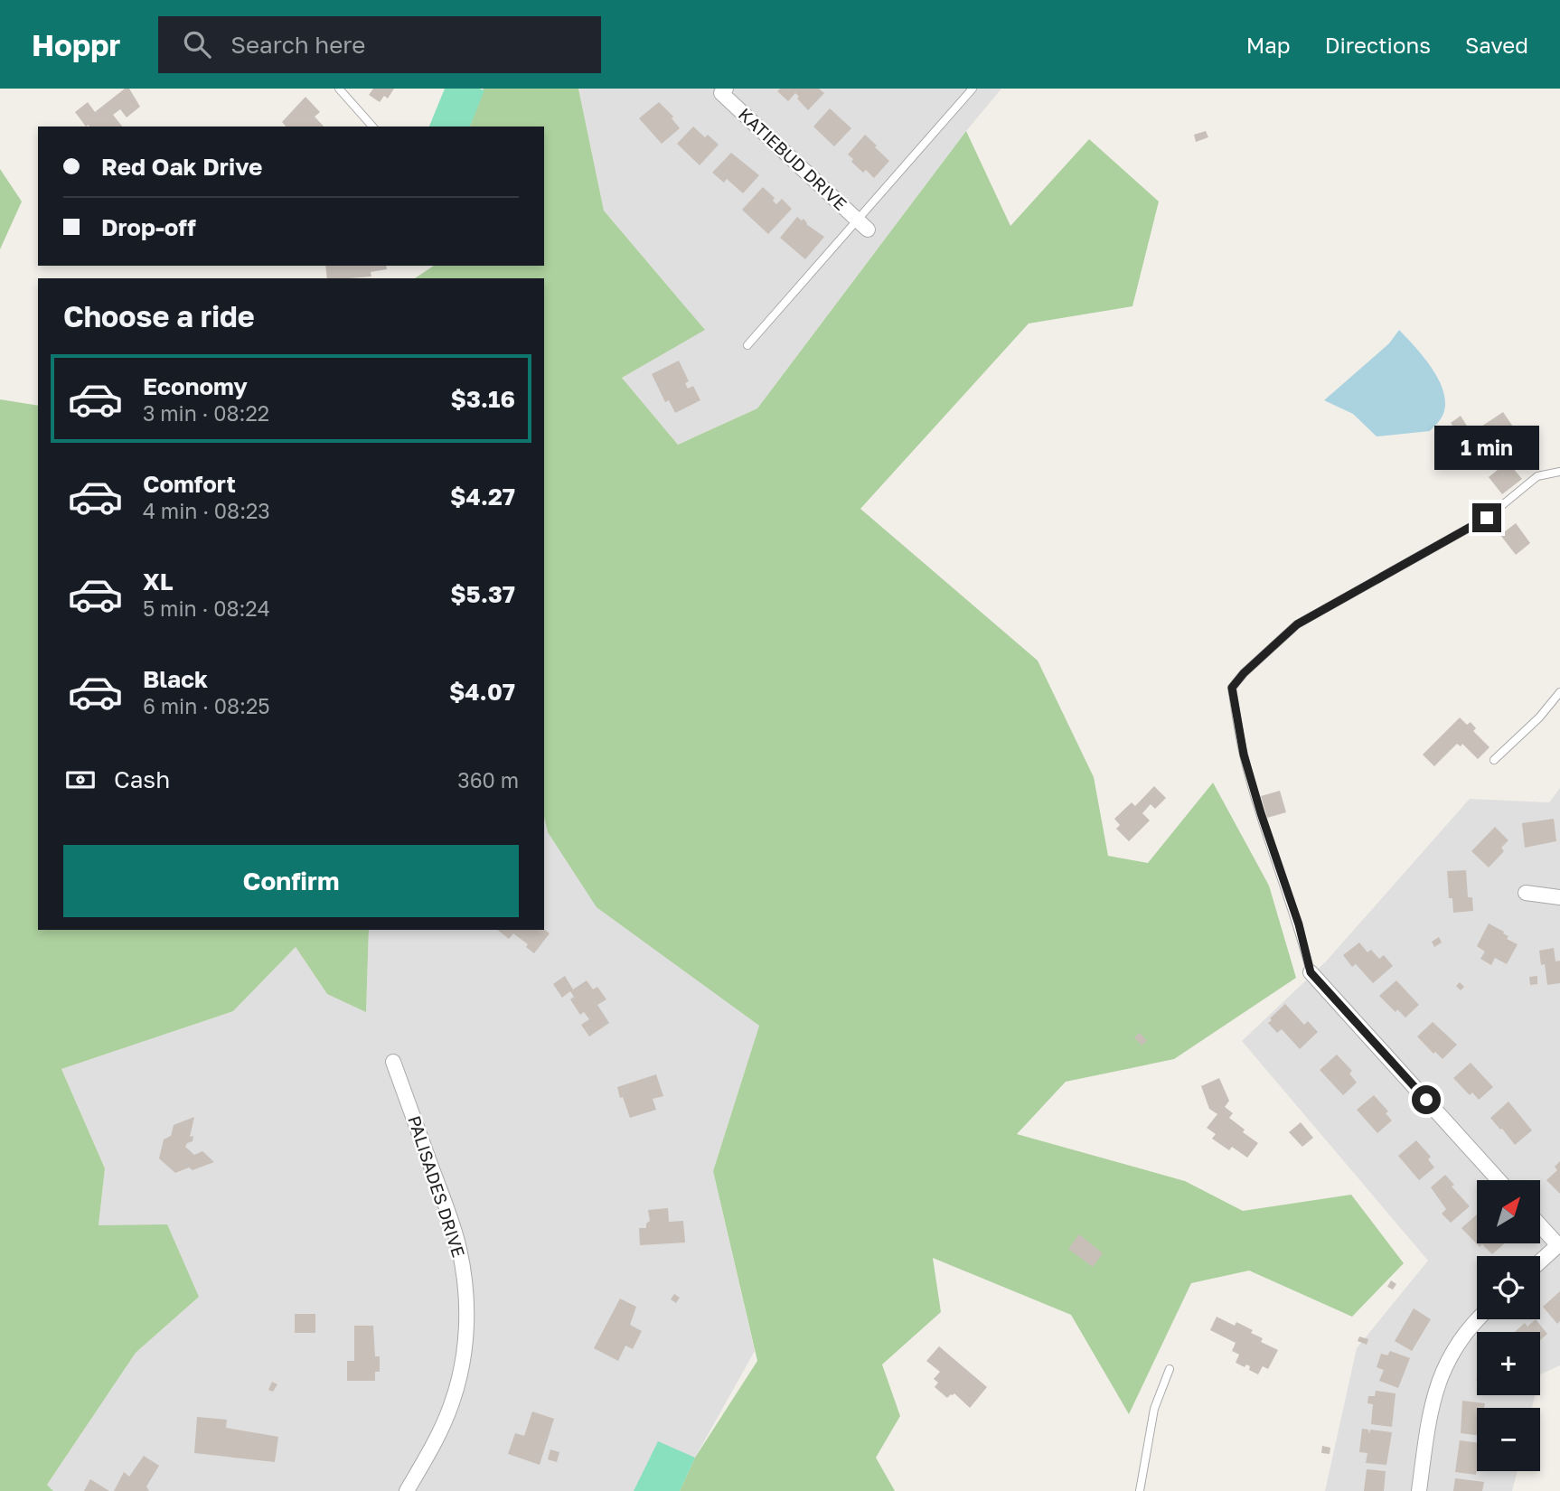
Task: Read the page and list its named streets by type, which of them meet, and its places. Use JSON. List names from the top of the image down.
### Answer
{
  "streets": {
    "street": ["KATIEBUD DRIVE", "PALISADES DRIVE"]
  },
  "north": "top right",
  "page": {
    "header": "Hoppr",
    "search": "Search here",
    "nav": ["Map", "Directions", "Saved"],
    "banner": ["Red Oak Drive", "Drop-off"],
    "heading": "Choose a ride",
    "list": [
      {
        "name": "Economy",
        "note": "3 min · 08:22",
        "value": "$3.16"
      },
      {
        "name": "Comfort",
        "note": "4 min · 08:23",
        "value": "$4.27"
      },
      {
        "name": "XL",
        "note": "5 min · 08:24",
        "value": "$5.37"
      },
      {
        "name": "Black",
        "note": "6 min · 08:25",
        "value": "$4.07"
      }
    ],
    "bubble": "1 min",
    "pay": ["Cash", "360 m"],
    "buttons": "Confirm",
    "map_buttons": ["+", "−"]
  }
}
